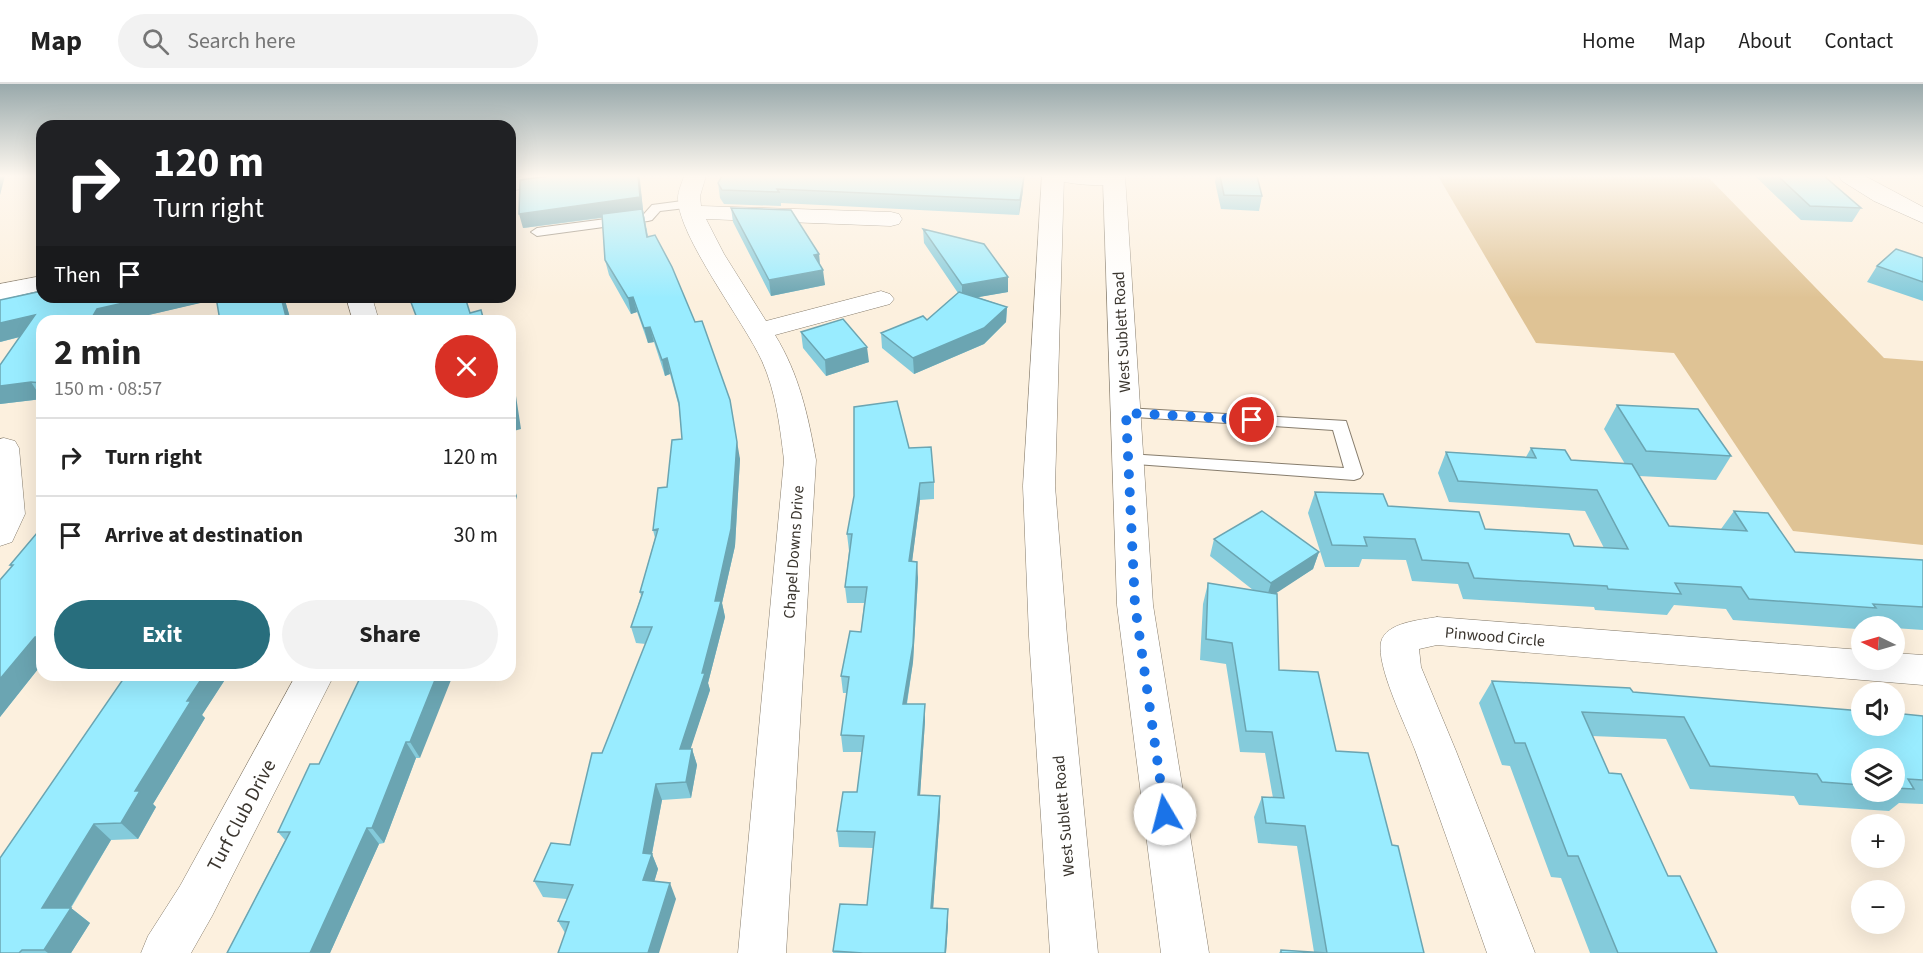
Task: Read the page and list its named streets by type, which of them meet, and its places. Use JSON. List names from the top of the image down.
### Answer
{
  "streets": {
    "street": [
      "West Sublett Road",
      "Chapel Downs Drive",
      "Pinwood Circle",
      "Turf Club Drive"
    ]
  },
  "north": "left",
  "page": {
    "header": "Map",
    "search": "Search here",
    "nav": [
      "Home",
      "Map",
      "About",
      "Contact"
    ],
    "turn": ["120 m", "Turn right"],
    "then": "Then",
    "heading": ["2 min", "150 m · 08:57"],
    "list": [
      {
        "name": "Turn right",
        "value": "120 m"
      },
      {
        "name": "Arrive at destination",
        "value": "30 m"
      }
    ],
    "buttons": ["Exit", "Share"],
    "map_buttons": ["+", "−"]
  }
}
